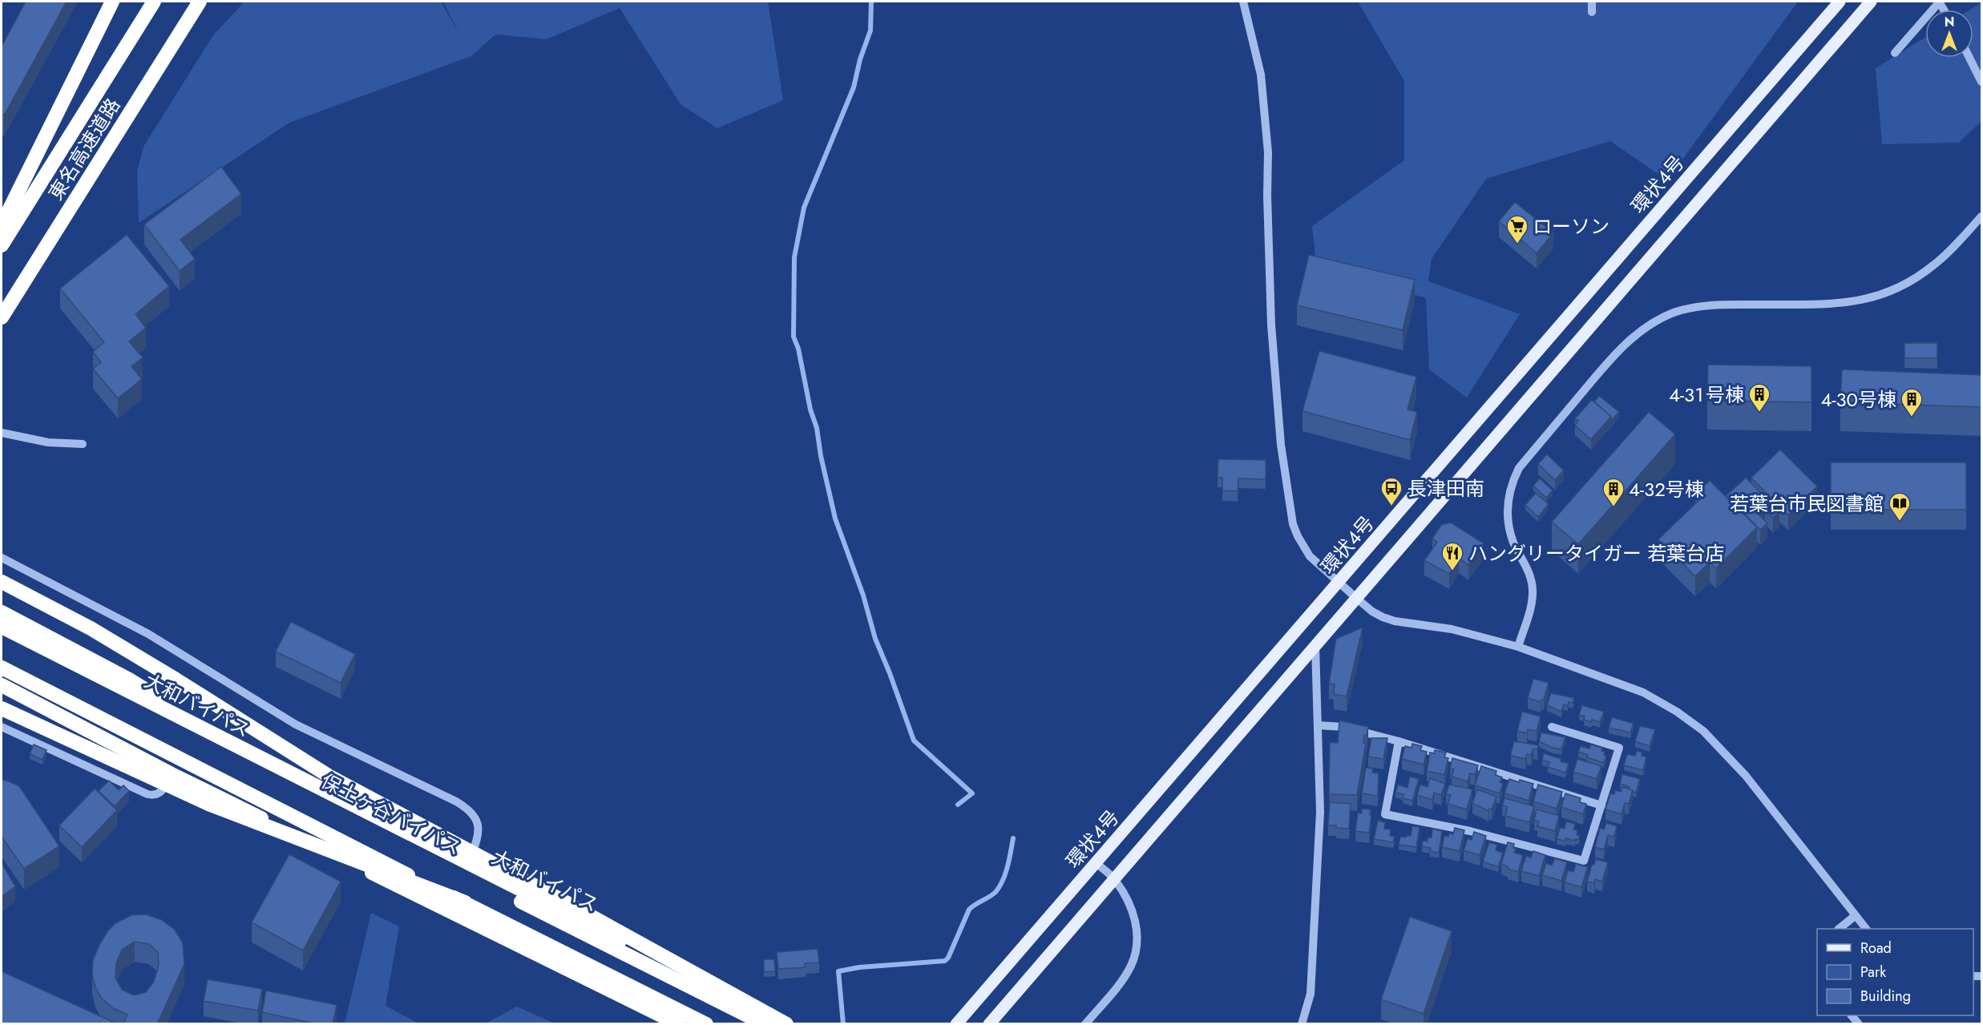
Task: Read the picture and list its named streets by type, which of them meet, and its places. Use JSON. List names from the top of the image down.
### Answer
{
  "streets": {
    "highway": ["東名高速道路", "大和バイパス", "保土ヶ谷バイパス"],
    "main road": ["環状4号"]
  },
  "places": {
    "supermarket": ["ローソン"],
    "building": ["4-3１号棟", "4-30号棟", "4-32号棟"],
    "bus stop": ["長津田南"],
    "library": ["若葉台市民図書館"],
    "restaurant": ["ハングリータイガー 若葉台店"]
  },
  "legend": ["Road", "Park", "Building"],
  "north": "top"
}
